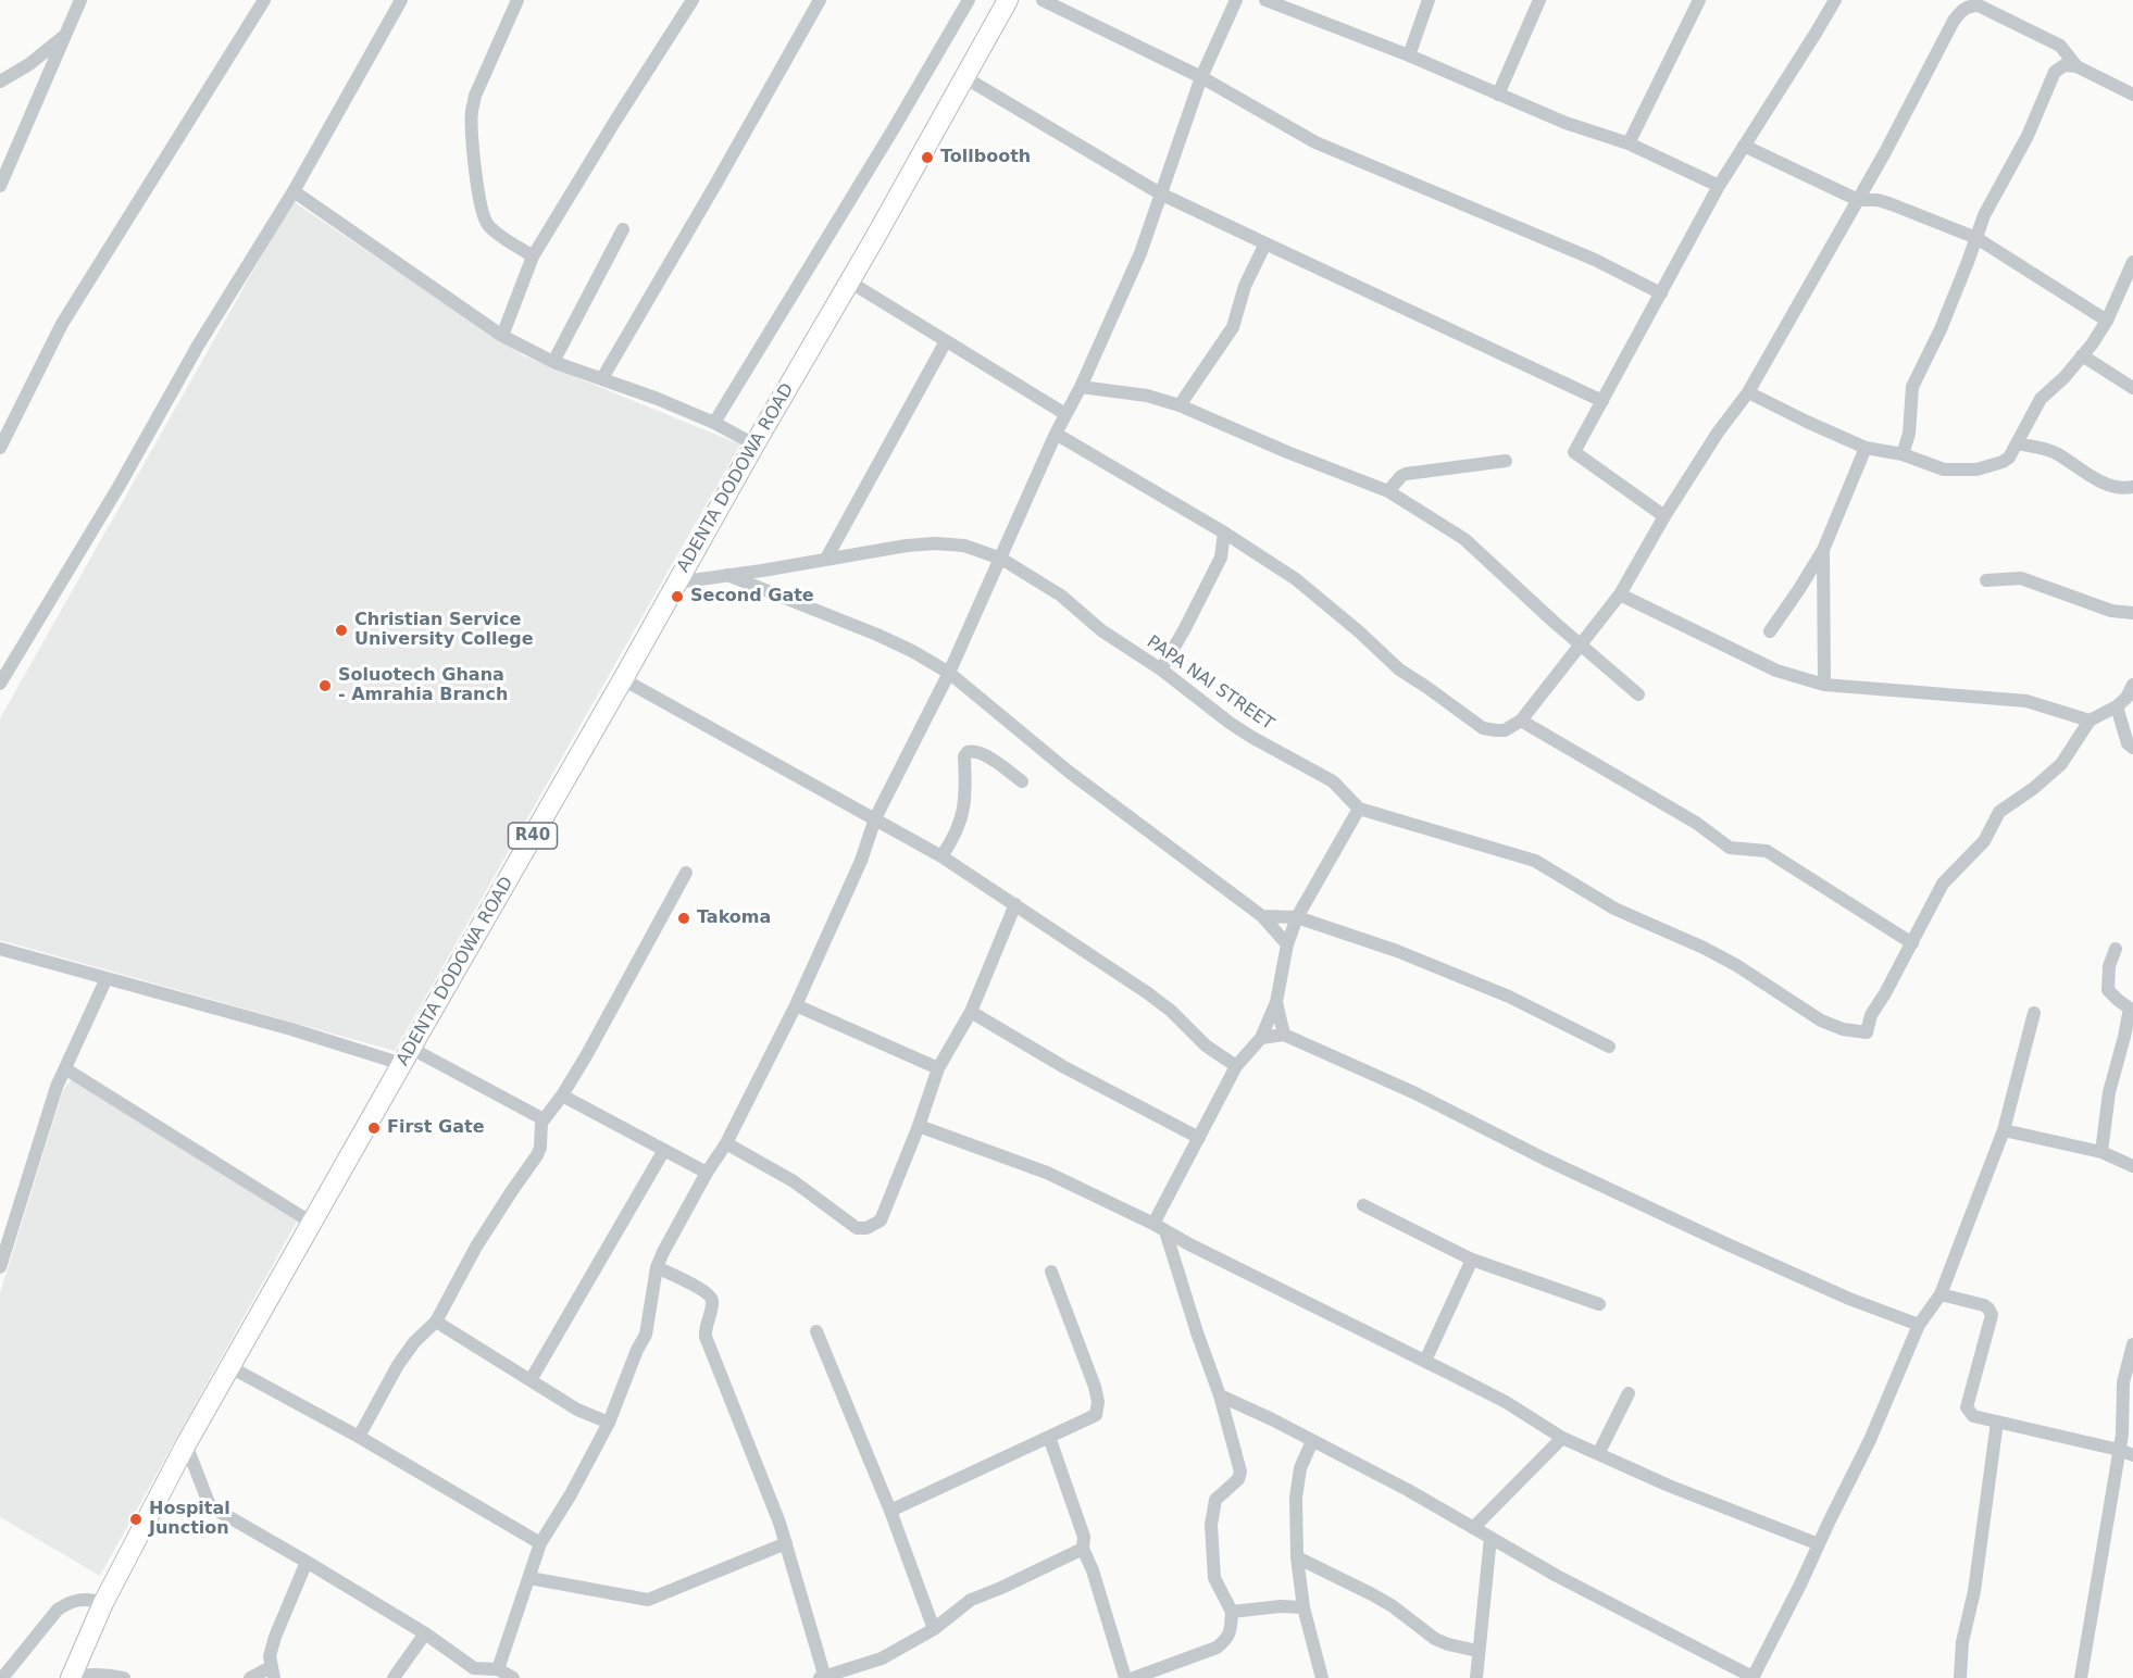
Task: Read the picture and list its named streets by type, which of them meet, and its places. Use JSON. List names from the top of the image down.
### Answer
{
  "streets": {
    "main road": ["ADENTA DODOWA ROAD", "R40"],
    "street": ["PAPA NAI STREET"]
  },
  "crossings": [
    ["ADENTA DODOWA ROAD", "PAPA NAI STREET"]
  ],
  "places": [
    "Tollbooth",
    "Second Gate",
    "Christian Service University College",
    "Soluotech Ghana - Amrahia Branch",
    "Takoma",
    "First Gate",
    "Hospital Junction"
  ]
}
